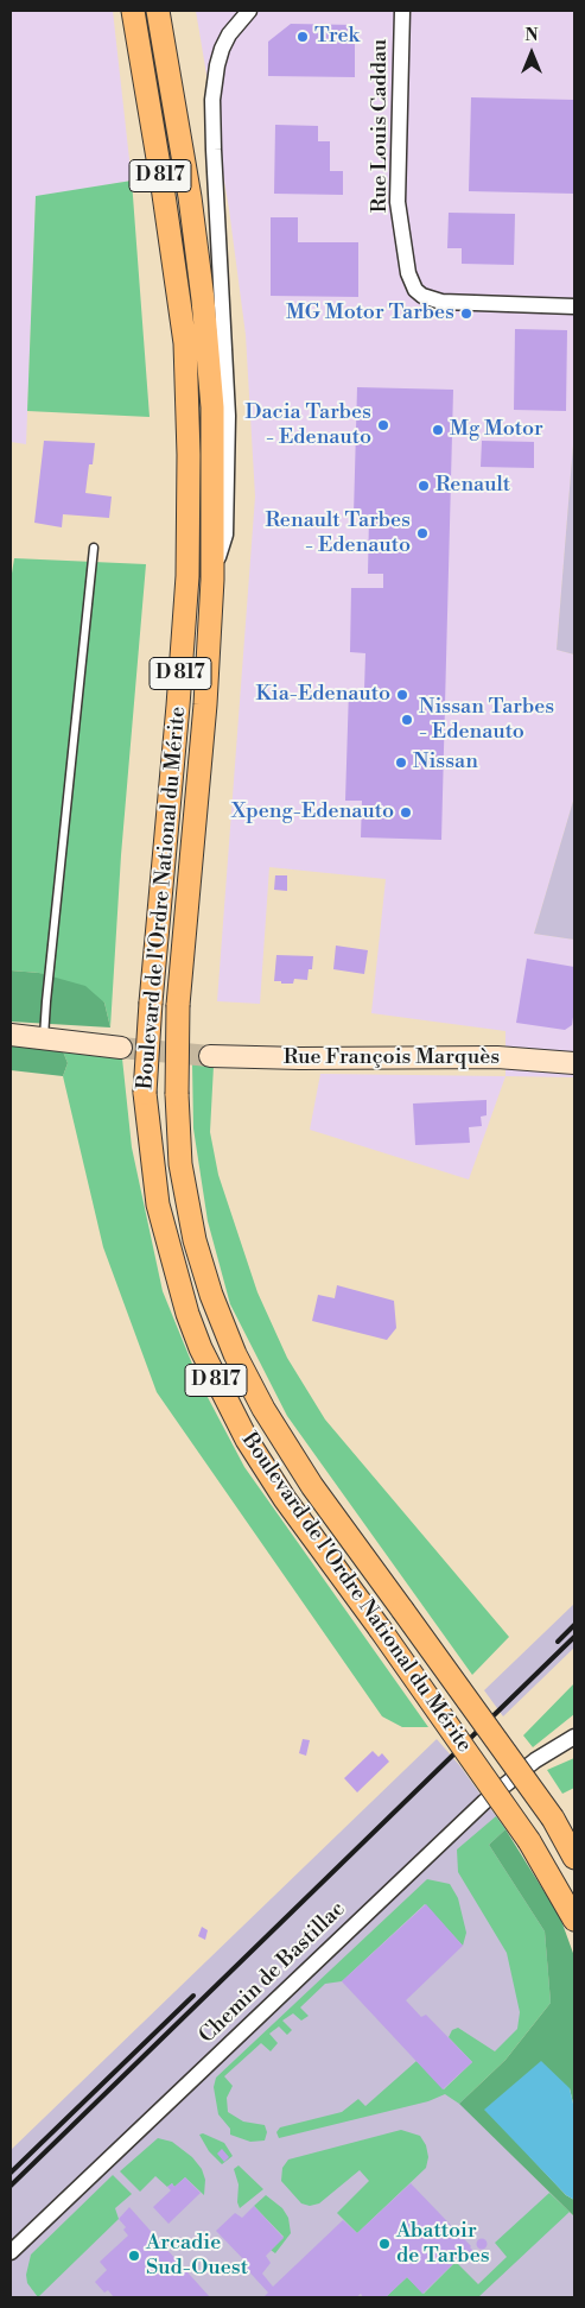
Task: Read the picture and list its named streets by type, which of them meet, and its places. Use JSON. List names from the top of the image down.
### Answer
{
  "streets": {
    "main road": ["D 817", "Boulevard de l'Ordre National du Mérite"],
    "street": ["Rue Louis Caddau", "Rue François Marquès", "Chemin de Bastillac"]
  },
  "places": [
    "Trek",
    "MG Motor Tarbes",
    "Dacia Tarbes - Edenauto",
    "Mg Motor",
    "Renault",
    "Renault Tarbes - Edenauto",
    "Kia-Edenauto",
    "Nissan Tarbes - Edenauto",
    "Nissan",
    "Xpeng-Edenauto",
    "Abattoir de Tarbes",
    "Arcadie Sud-Ouest"
  ],
  "north": "top"
}
